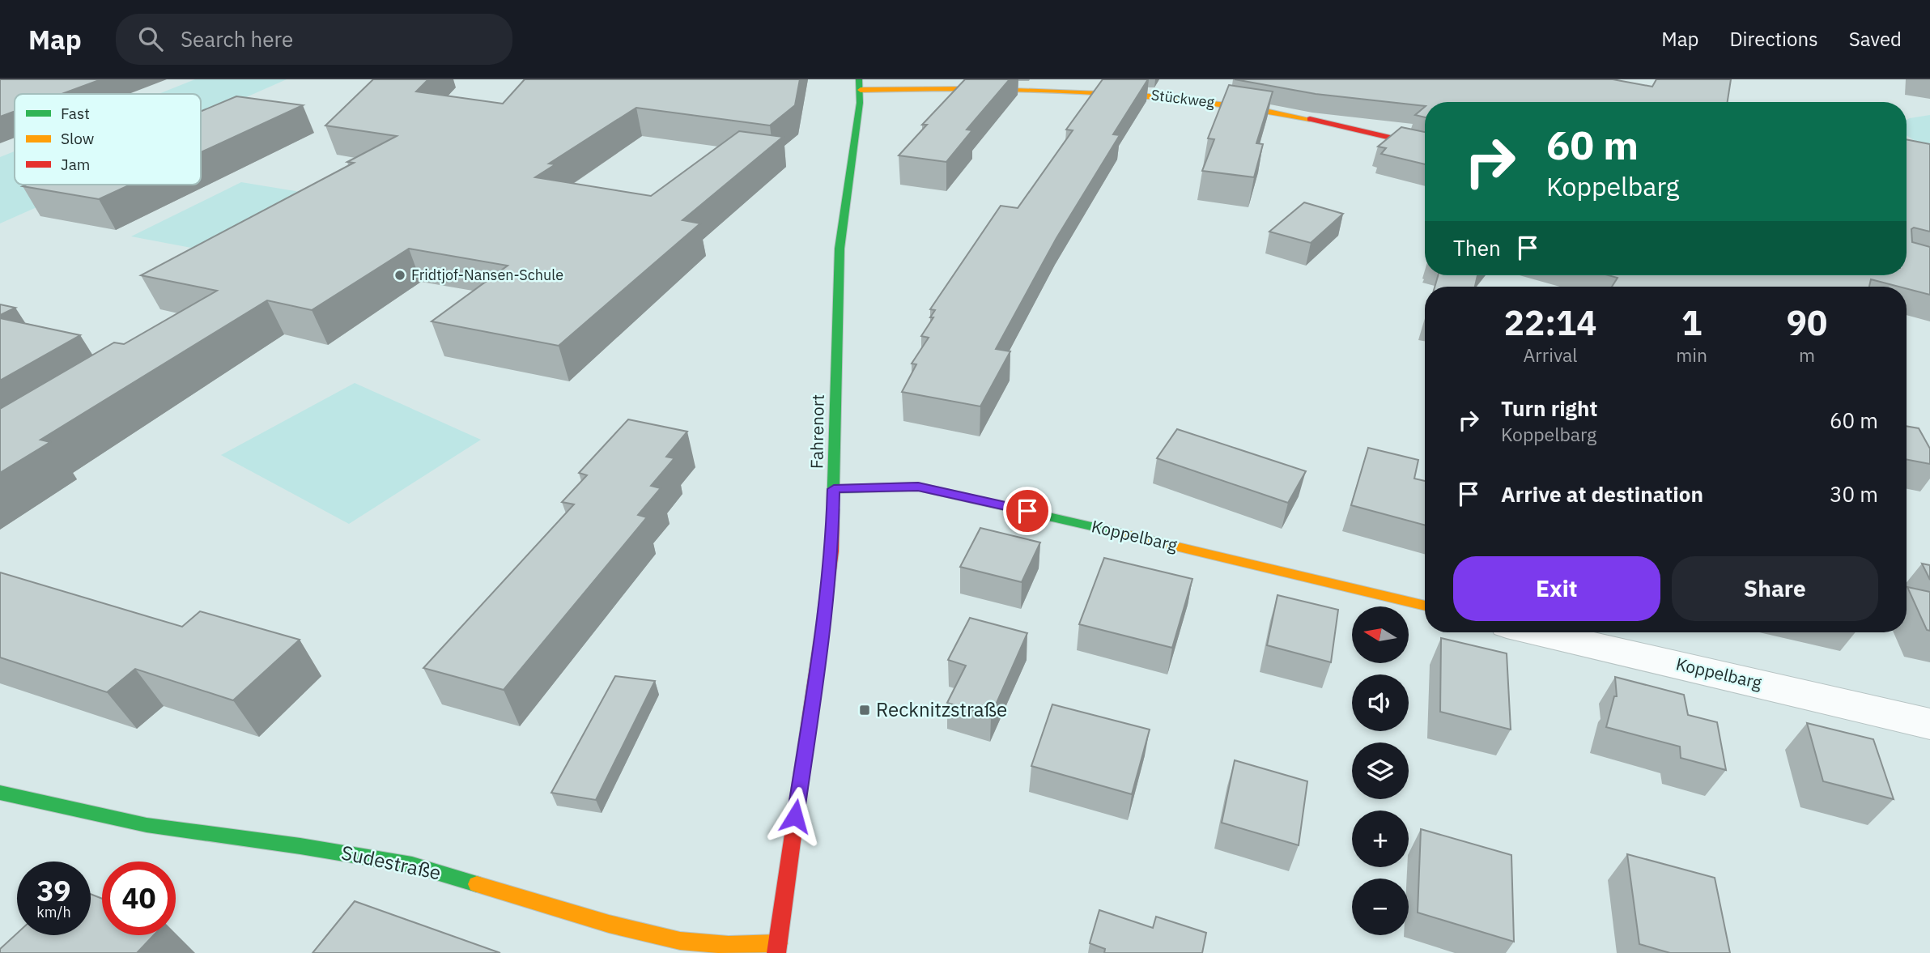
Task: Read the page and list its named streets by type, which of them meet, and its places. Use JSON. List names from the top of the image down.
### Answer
{
  "streets": {
    "street": [
      "Stückweg",
      "Fahrenort",
      "Koppelbarg",
      "Sudestraße"
    ]
  },
  "crossings": [
    ["Stückweg", "Fahrenort"],
    ["Fahrenort", "Koppelbarg"],
    ["Fahrenort", "Sudestraße"]
  ],
  "places": {
    "other": ["Fridtjof-Nansen-Schule"],
    "transit": ["Recknitzstraße"]
  },
  "legend": ["Fast", "Slow", "Jam"],
  "north": "left",
  "page": {
    "header": "Map",
    "search": "Search here",
    "nav": ["Map", "Directions", "Saved"],
    "turn": ["60 m", "Koppelbarg"],
    "then": "Then",
    "eta": [
      "22:14",
      "Arrival",
      "1",
      "min",
      "90",
      "m"
    ],
    "list": [
      {
        "name": "Turn right",
        "note": "Koppelbarg",
        "value": "60 m"
      },
      {
        "name": "Arrive at destination",
        "value": "30 m"
      }
    ],
    "buttons": ["Exit", "Share"],
    "map_buttons": ["+", "−"],
    "speed": "39 km/h",
    "limit": "40"
  }
}
